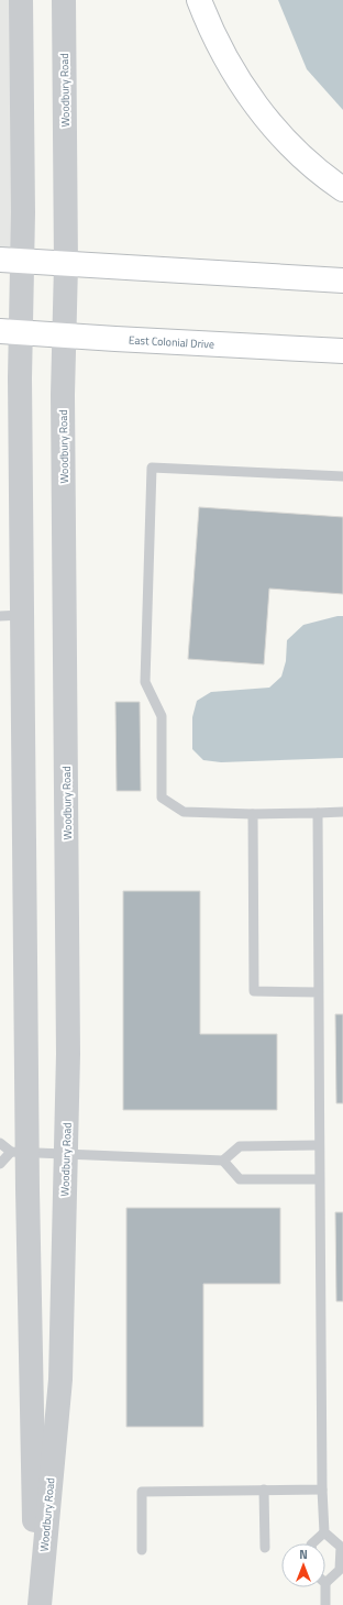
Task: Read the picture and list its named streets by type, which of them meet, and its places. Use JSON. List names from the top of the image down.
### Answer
{
  "streets": {
    "highway": ["East Colonial Drive"],
    "street": ["Woodbury Road"]
  },
  "crossings": [
    ["Woodbury Road", "East Colonial Drive"]
  ],
  "north": "top"
}
